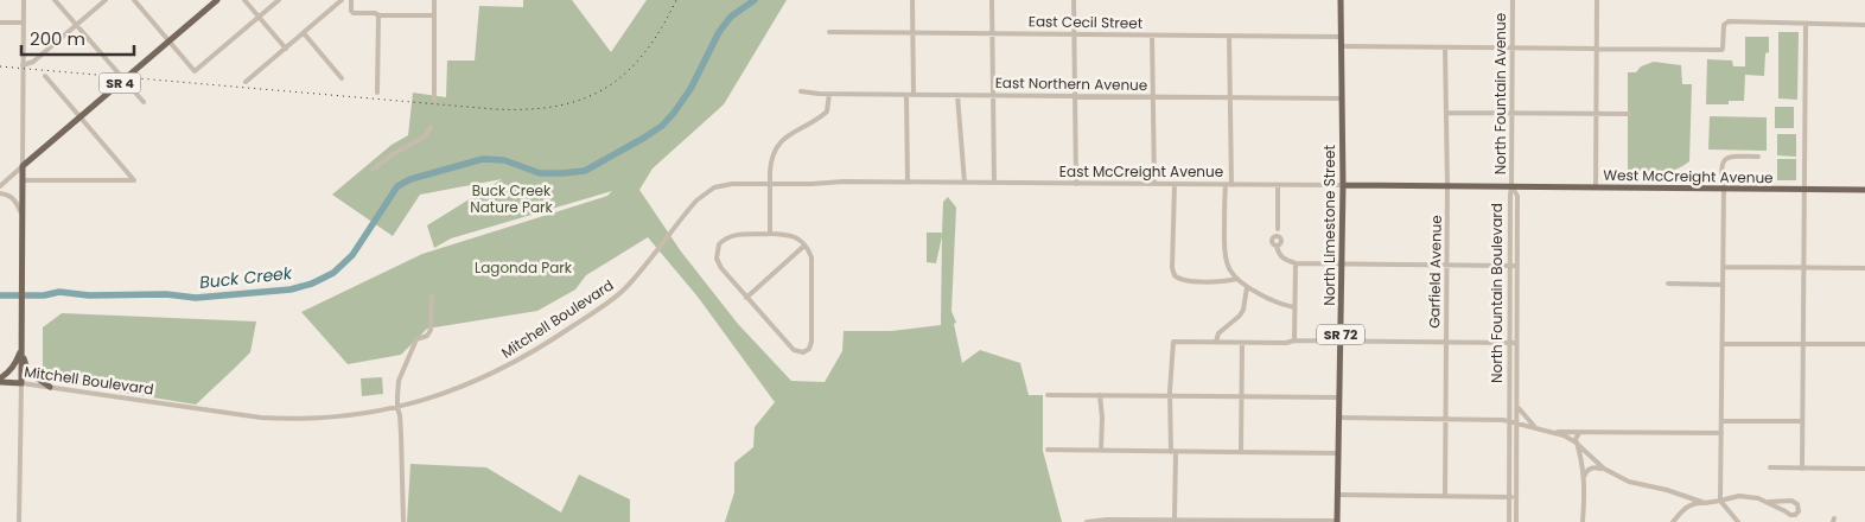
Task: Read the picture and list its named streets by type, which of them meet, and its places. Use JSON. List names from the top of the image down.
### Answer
{
  "streets": {
    "main road": [
      "SR 4",
      "East McCreight Avenue",
      "West McCreight Avenue",
      "North Limestone Street",
      "Mitchell Boulevard",
      "SR 72"
    ],
    "street": [
      "East Cecil Street",
      "East Northern Avenue",
      "North Fountain Avenue",
      "Garfield Avenue",
      "North Fountain Boulevard"
    ]
  },
  "crossings": [
    ["East Cecil Street", "North Limestone Street"],
    ["East Northern Avenue", "North Limestone Street"],
    ["North Fountain Avenue", "East McCreight Avenue"],
    ["North Fountain Avenue", "West McCreight Avenue"],
    ["North Fountain Avenue", "North Fountain Boulevard"],
    ["East McCreight Avenue", "West McCreight Avenue"],
    ["East McCreight Avenue", "North Limestone Street"],
    ["East McCreight Avenue", "Garfield Avenue"],
    ["East McCreight Avenue", "North Fountain Boulevard"],
    ["East McCreight Avenue", "Mitchell Boulevard"],
    ["West McCreight Avenue", "North Fountain Boulevard"]
  ],
  "water": ["Buck Creek"],
  "parks": ["Buck Creek Nature Park", "Lagonda Park"],
  "scale_bar": "200 m"
}
